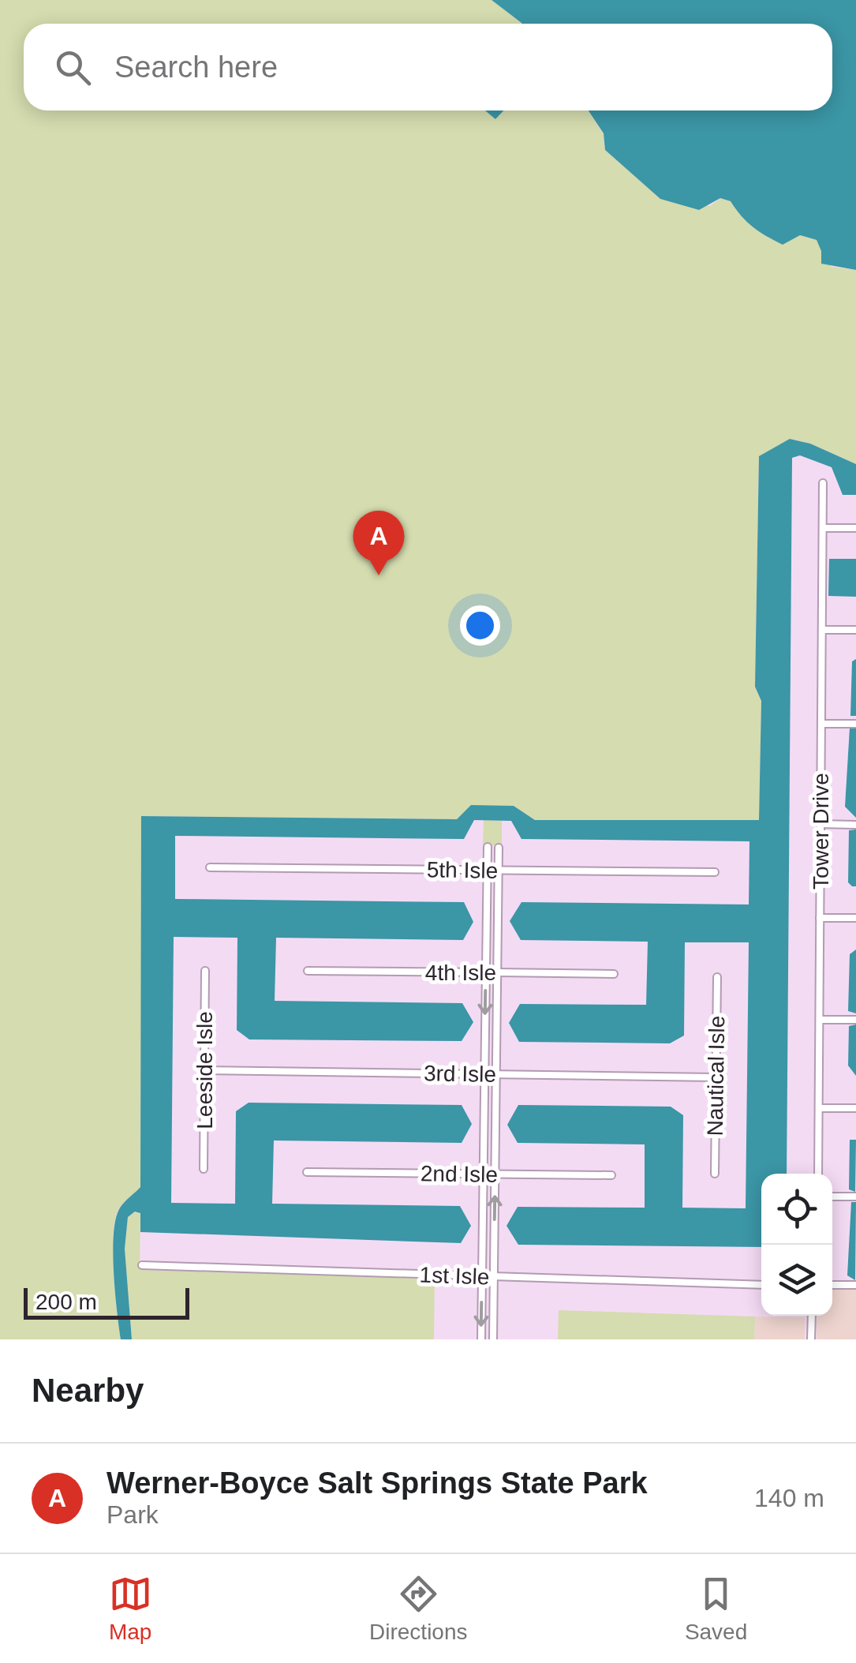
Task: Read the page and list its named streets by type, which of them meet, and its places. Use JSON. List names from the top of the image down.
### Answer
{
  "streets": {
    "street": [
      "Tower Drive",
      "5th Isle",
      "4th Isle",
      "Leeside Isle",
      "3rd Isle",
      "Nautical Isle",
      "2nd Isle",
      "1st Isle"
    ]
  },
  "crossings": [
    ["Leeside Isle", "3rd Isle"],
    ["3rd Isle", "Nautical Isle"]
  ],
  "scale_bar": "200 m",
  "page": {
    "search": "Search here",
    "pins": "A",
    "scale": "200 m",
    "heading": "Nearby",
    "list": [
      {
        "mark": "A",
        "name": "Werner-Boyce Salt Springs State Park",
        "note": "Park",
        "value": "140 m"
      }
    ],
    "nav": ["Map", "Directions", "Saved"]
  }
}
